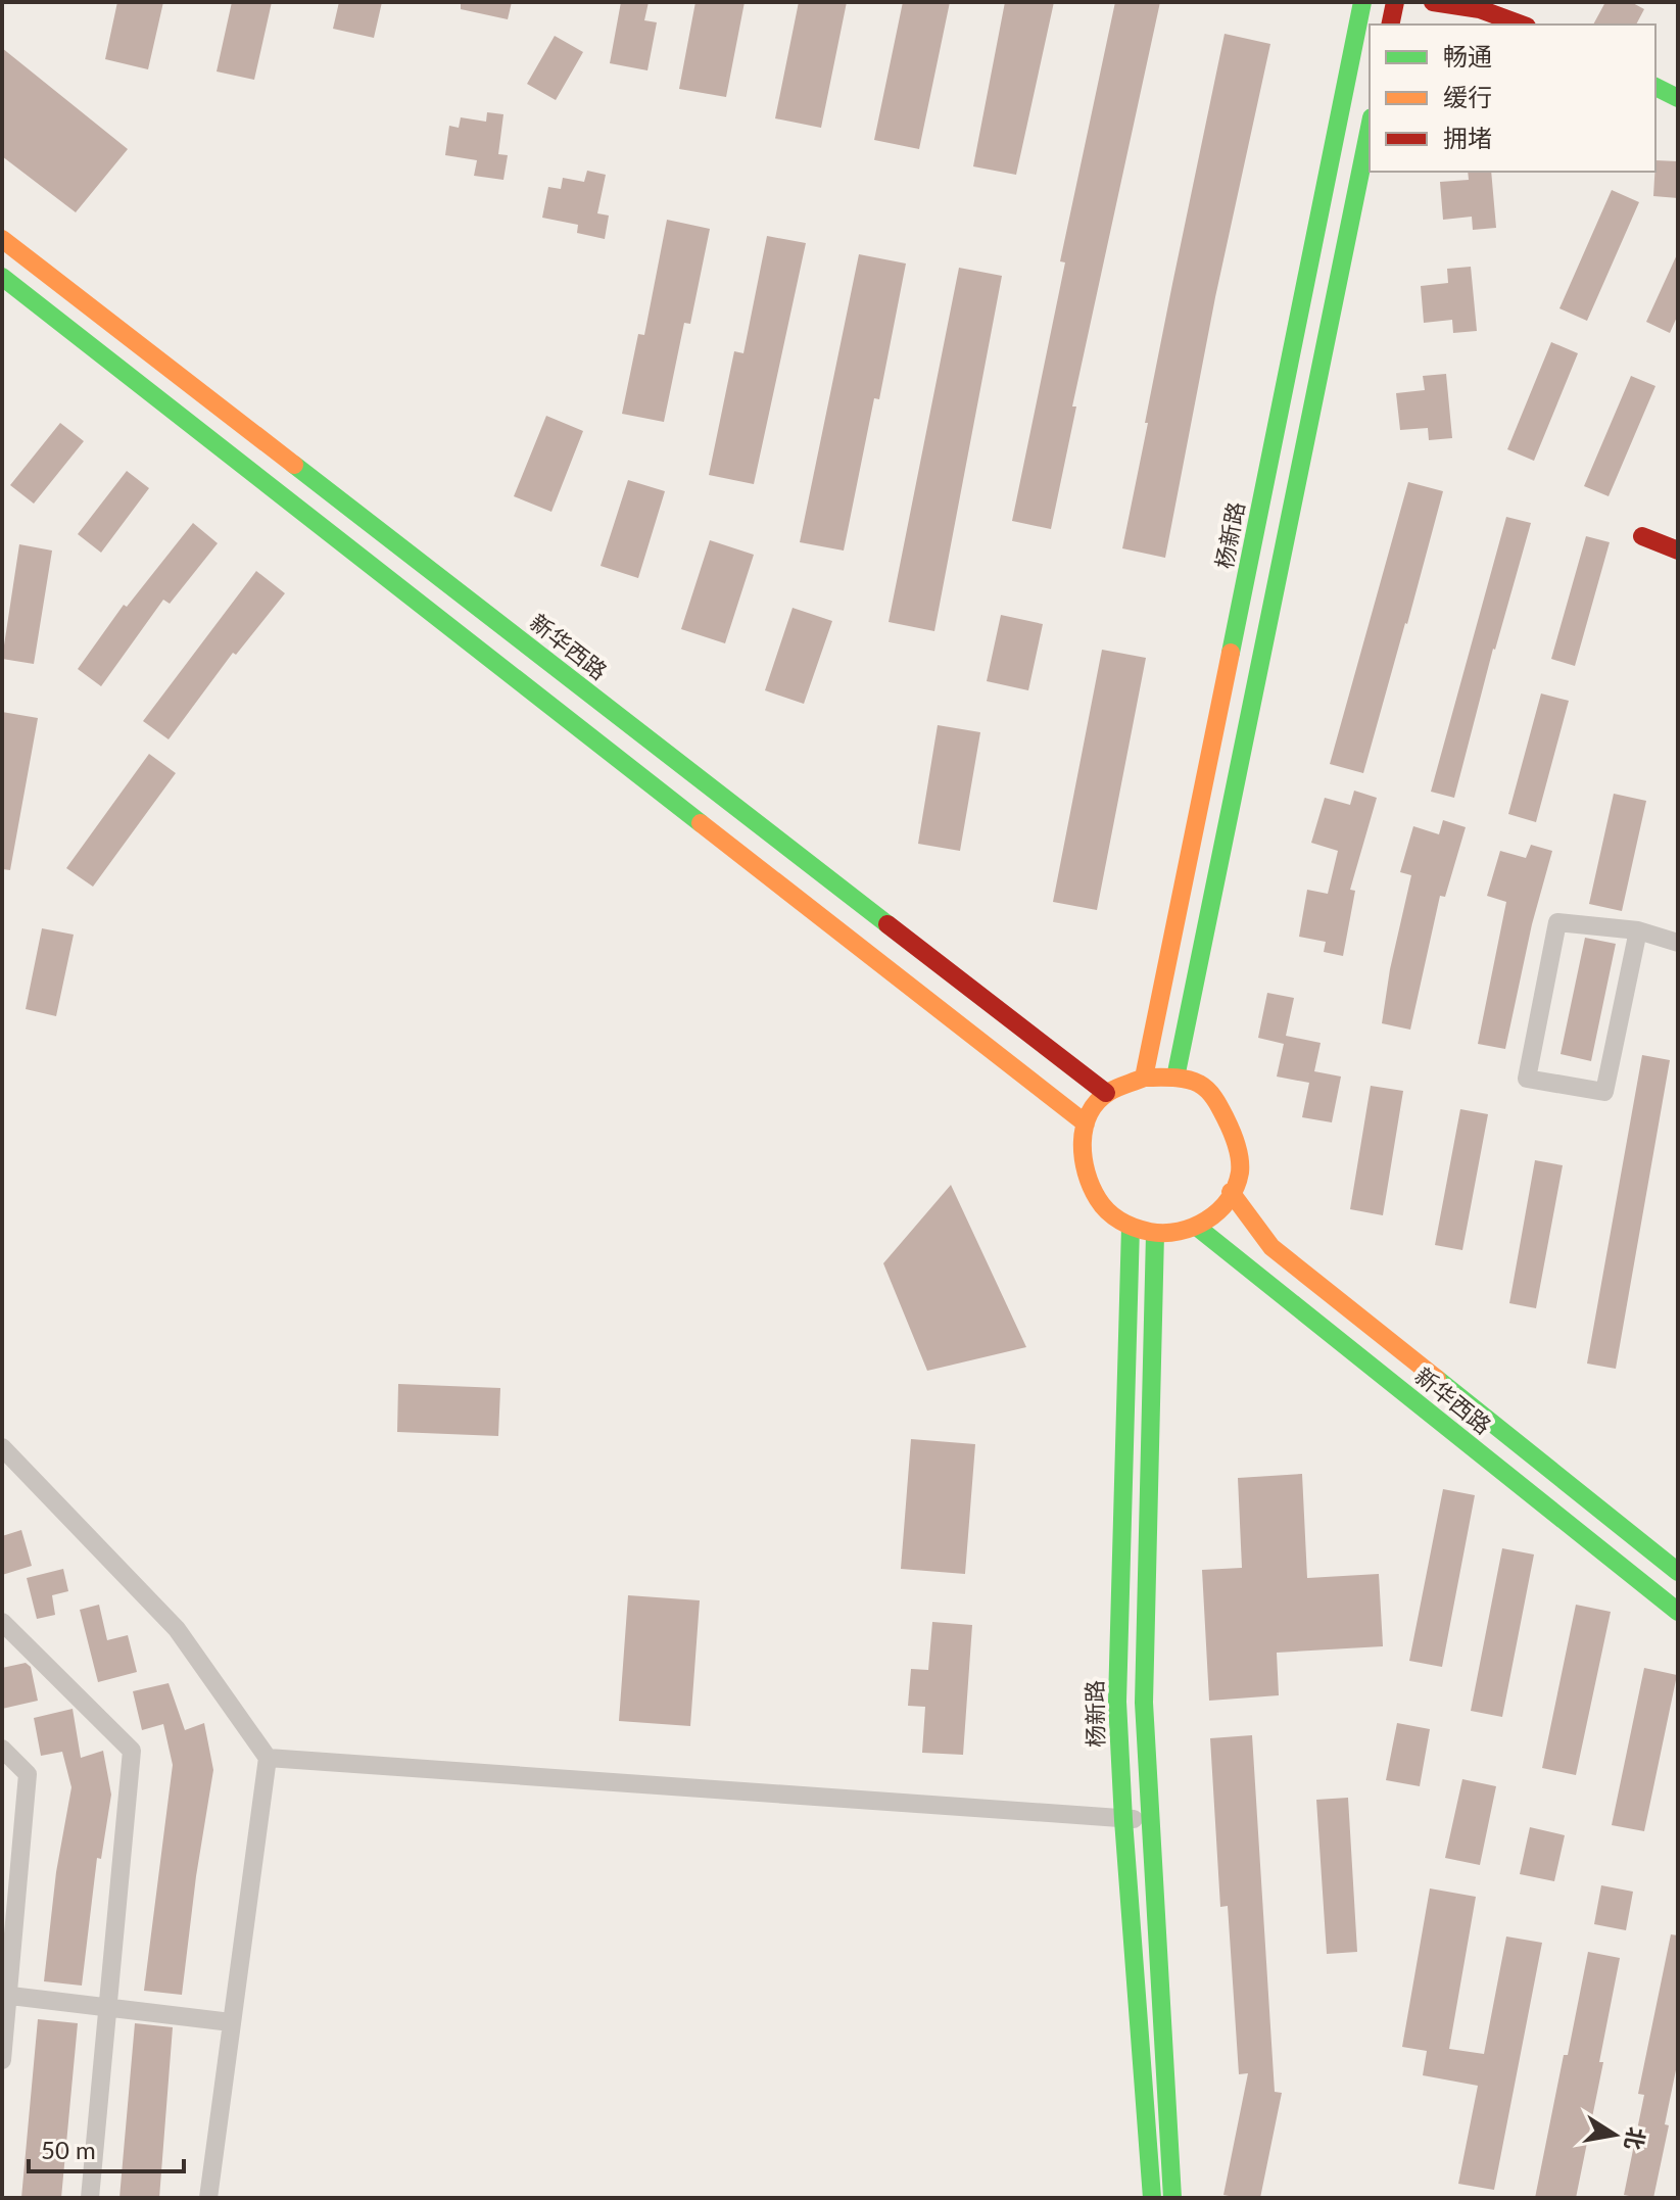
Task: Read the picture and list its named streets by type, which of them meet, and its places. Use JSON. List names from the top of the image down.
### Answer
{
  "streets": {
    "street": ["杨新路", "新华西路"]
  },
  "crossings": [
    ["杨新路", "新华西路"]
  ],
  "legend": ["畅通", "缓行", "拥堵"],
  "scale_bar": "50 m",
  "north": "right"
}
